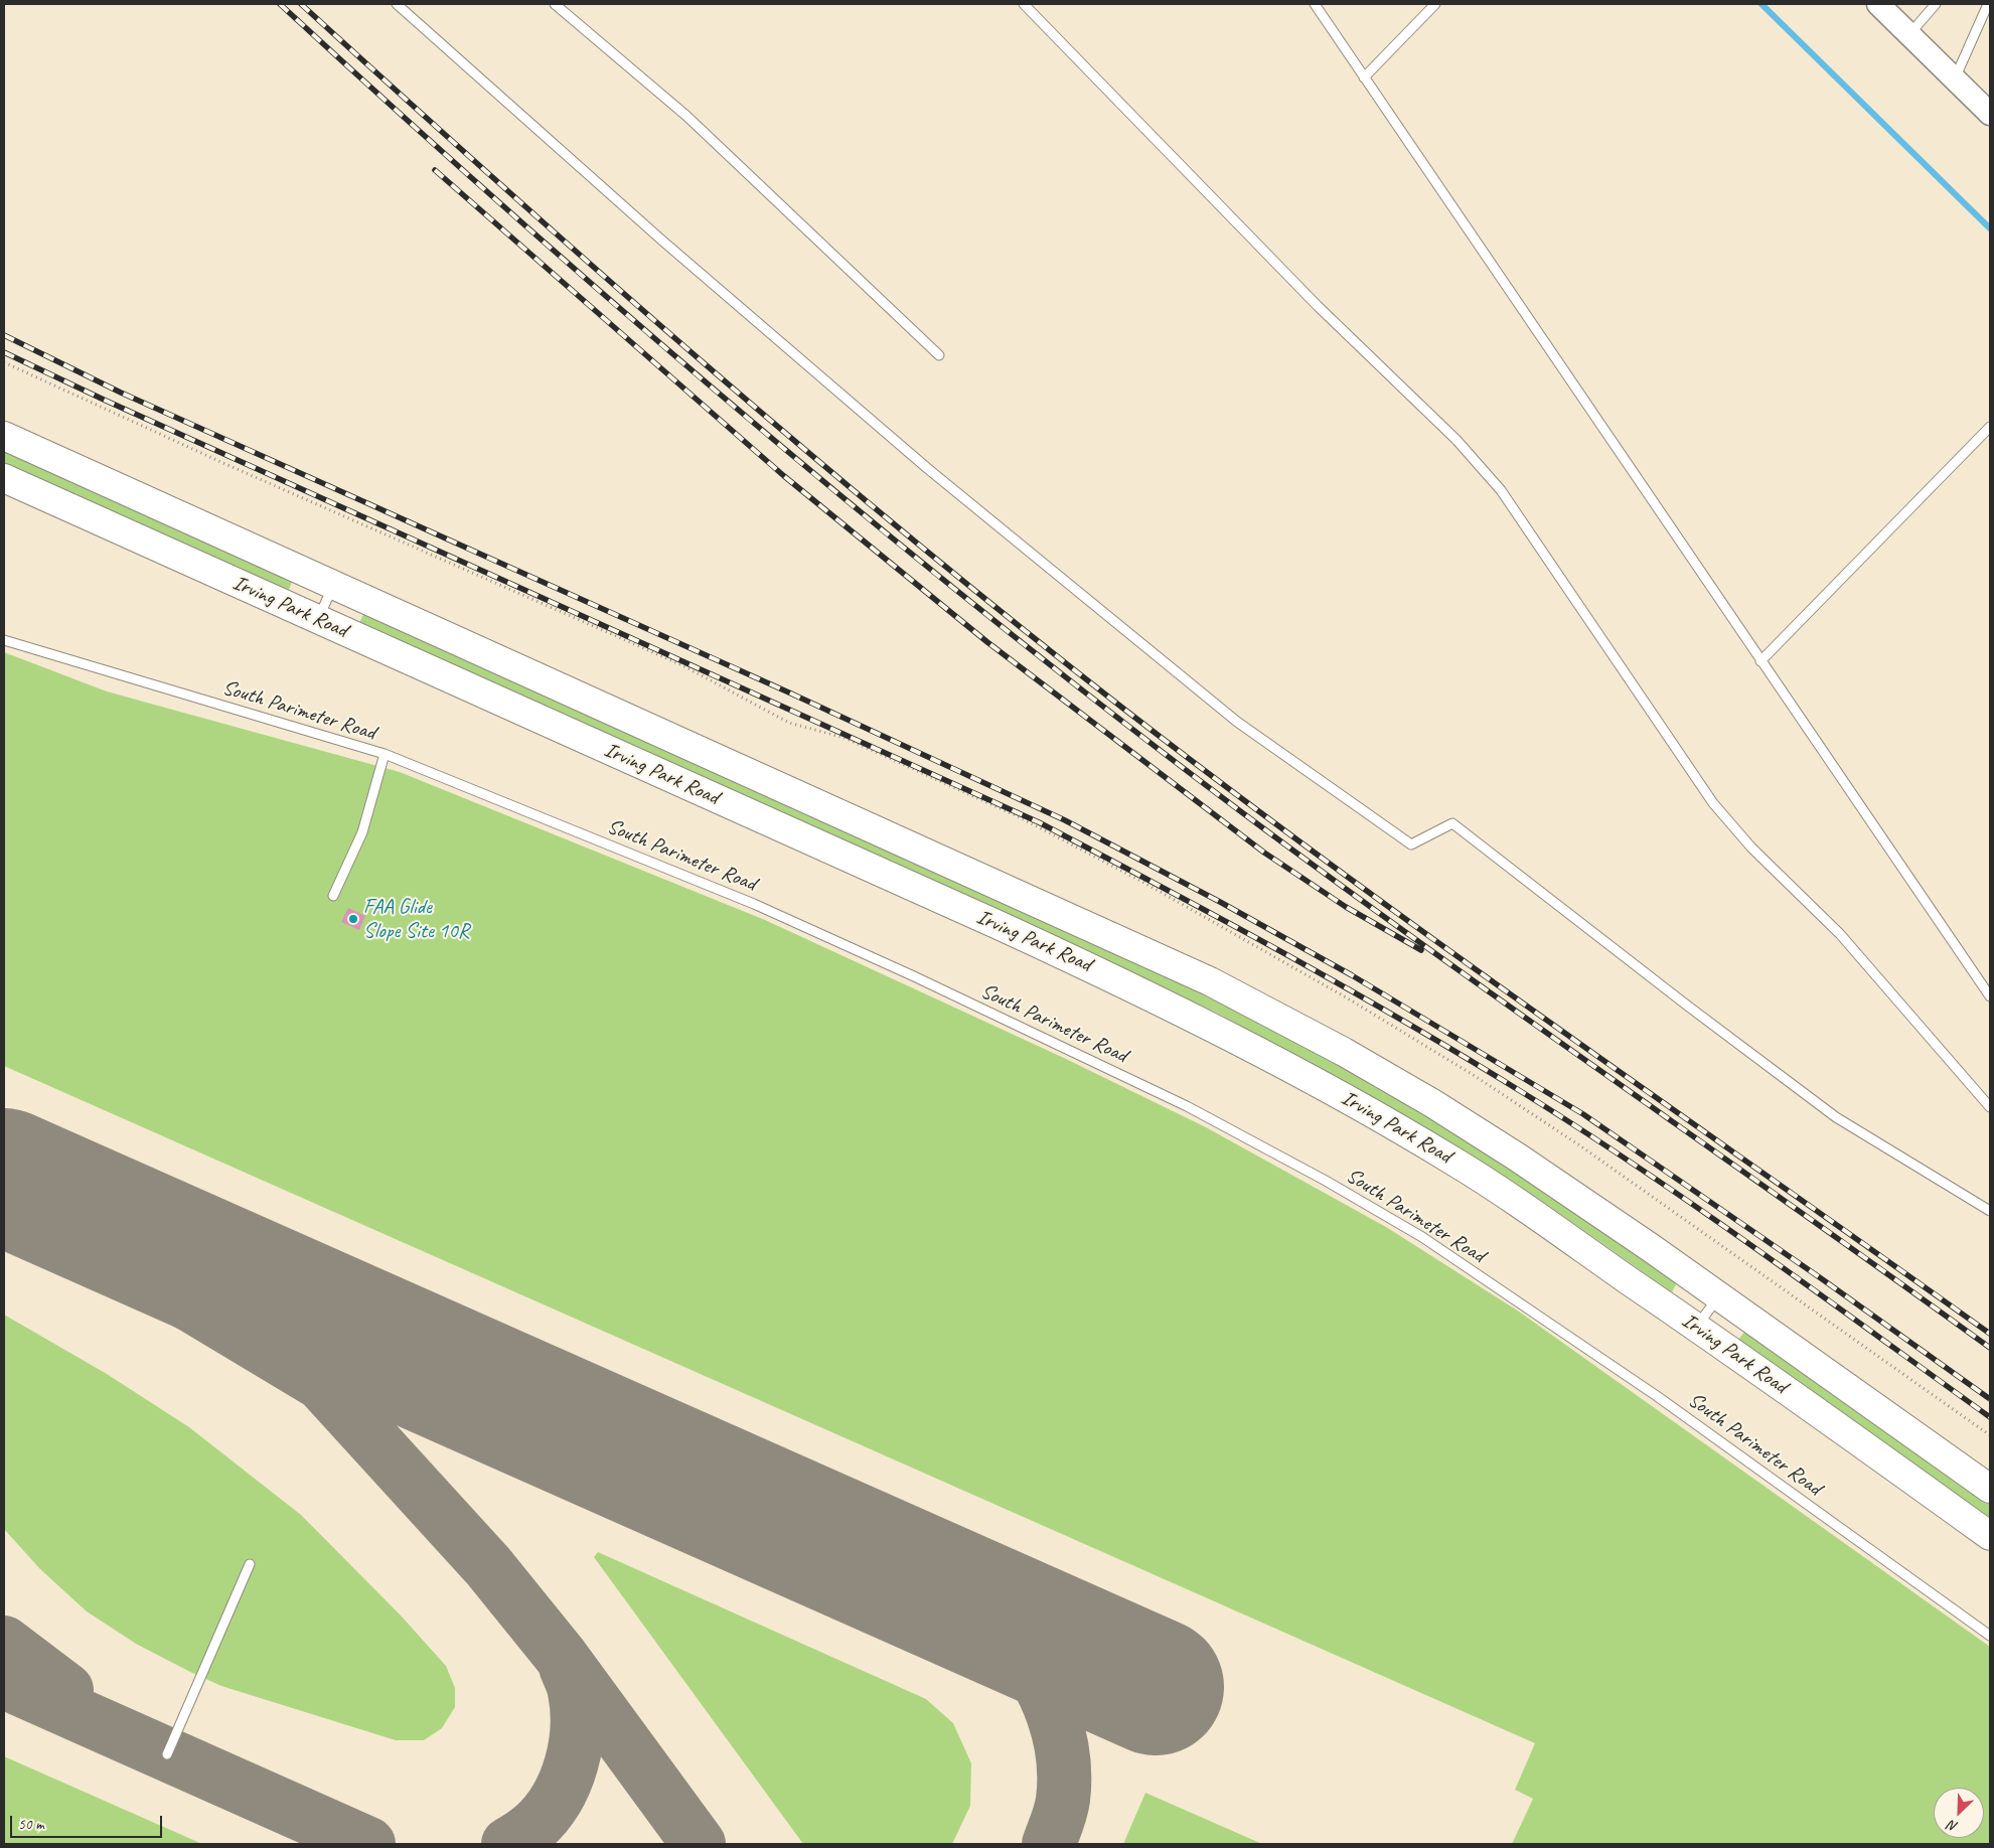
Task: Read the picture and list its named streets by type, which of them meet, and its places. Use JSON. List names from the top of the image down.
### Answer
{
  "streets": {
    "main road": ["Irving Park Road"],
    "lane": ["South Parimeter Road"]
  },
  "places": ["FAA Glide Slope Site 10R"],
  "scale_bar": "50 m",
  "north": "bottom left"
}
